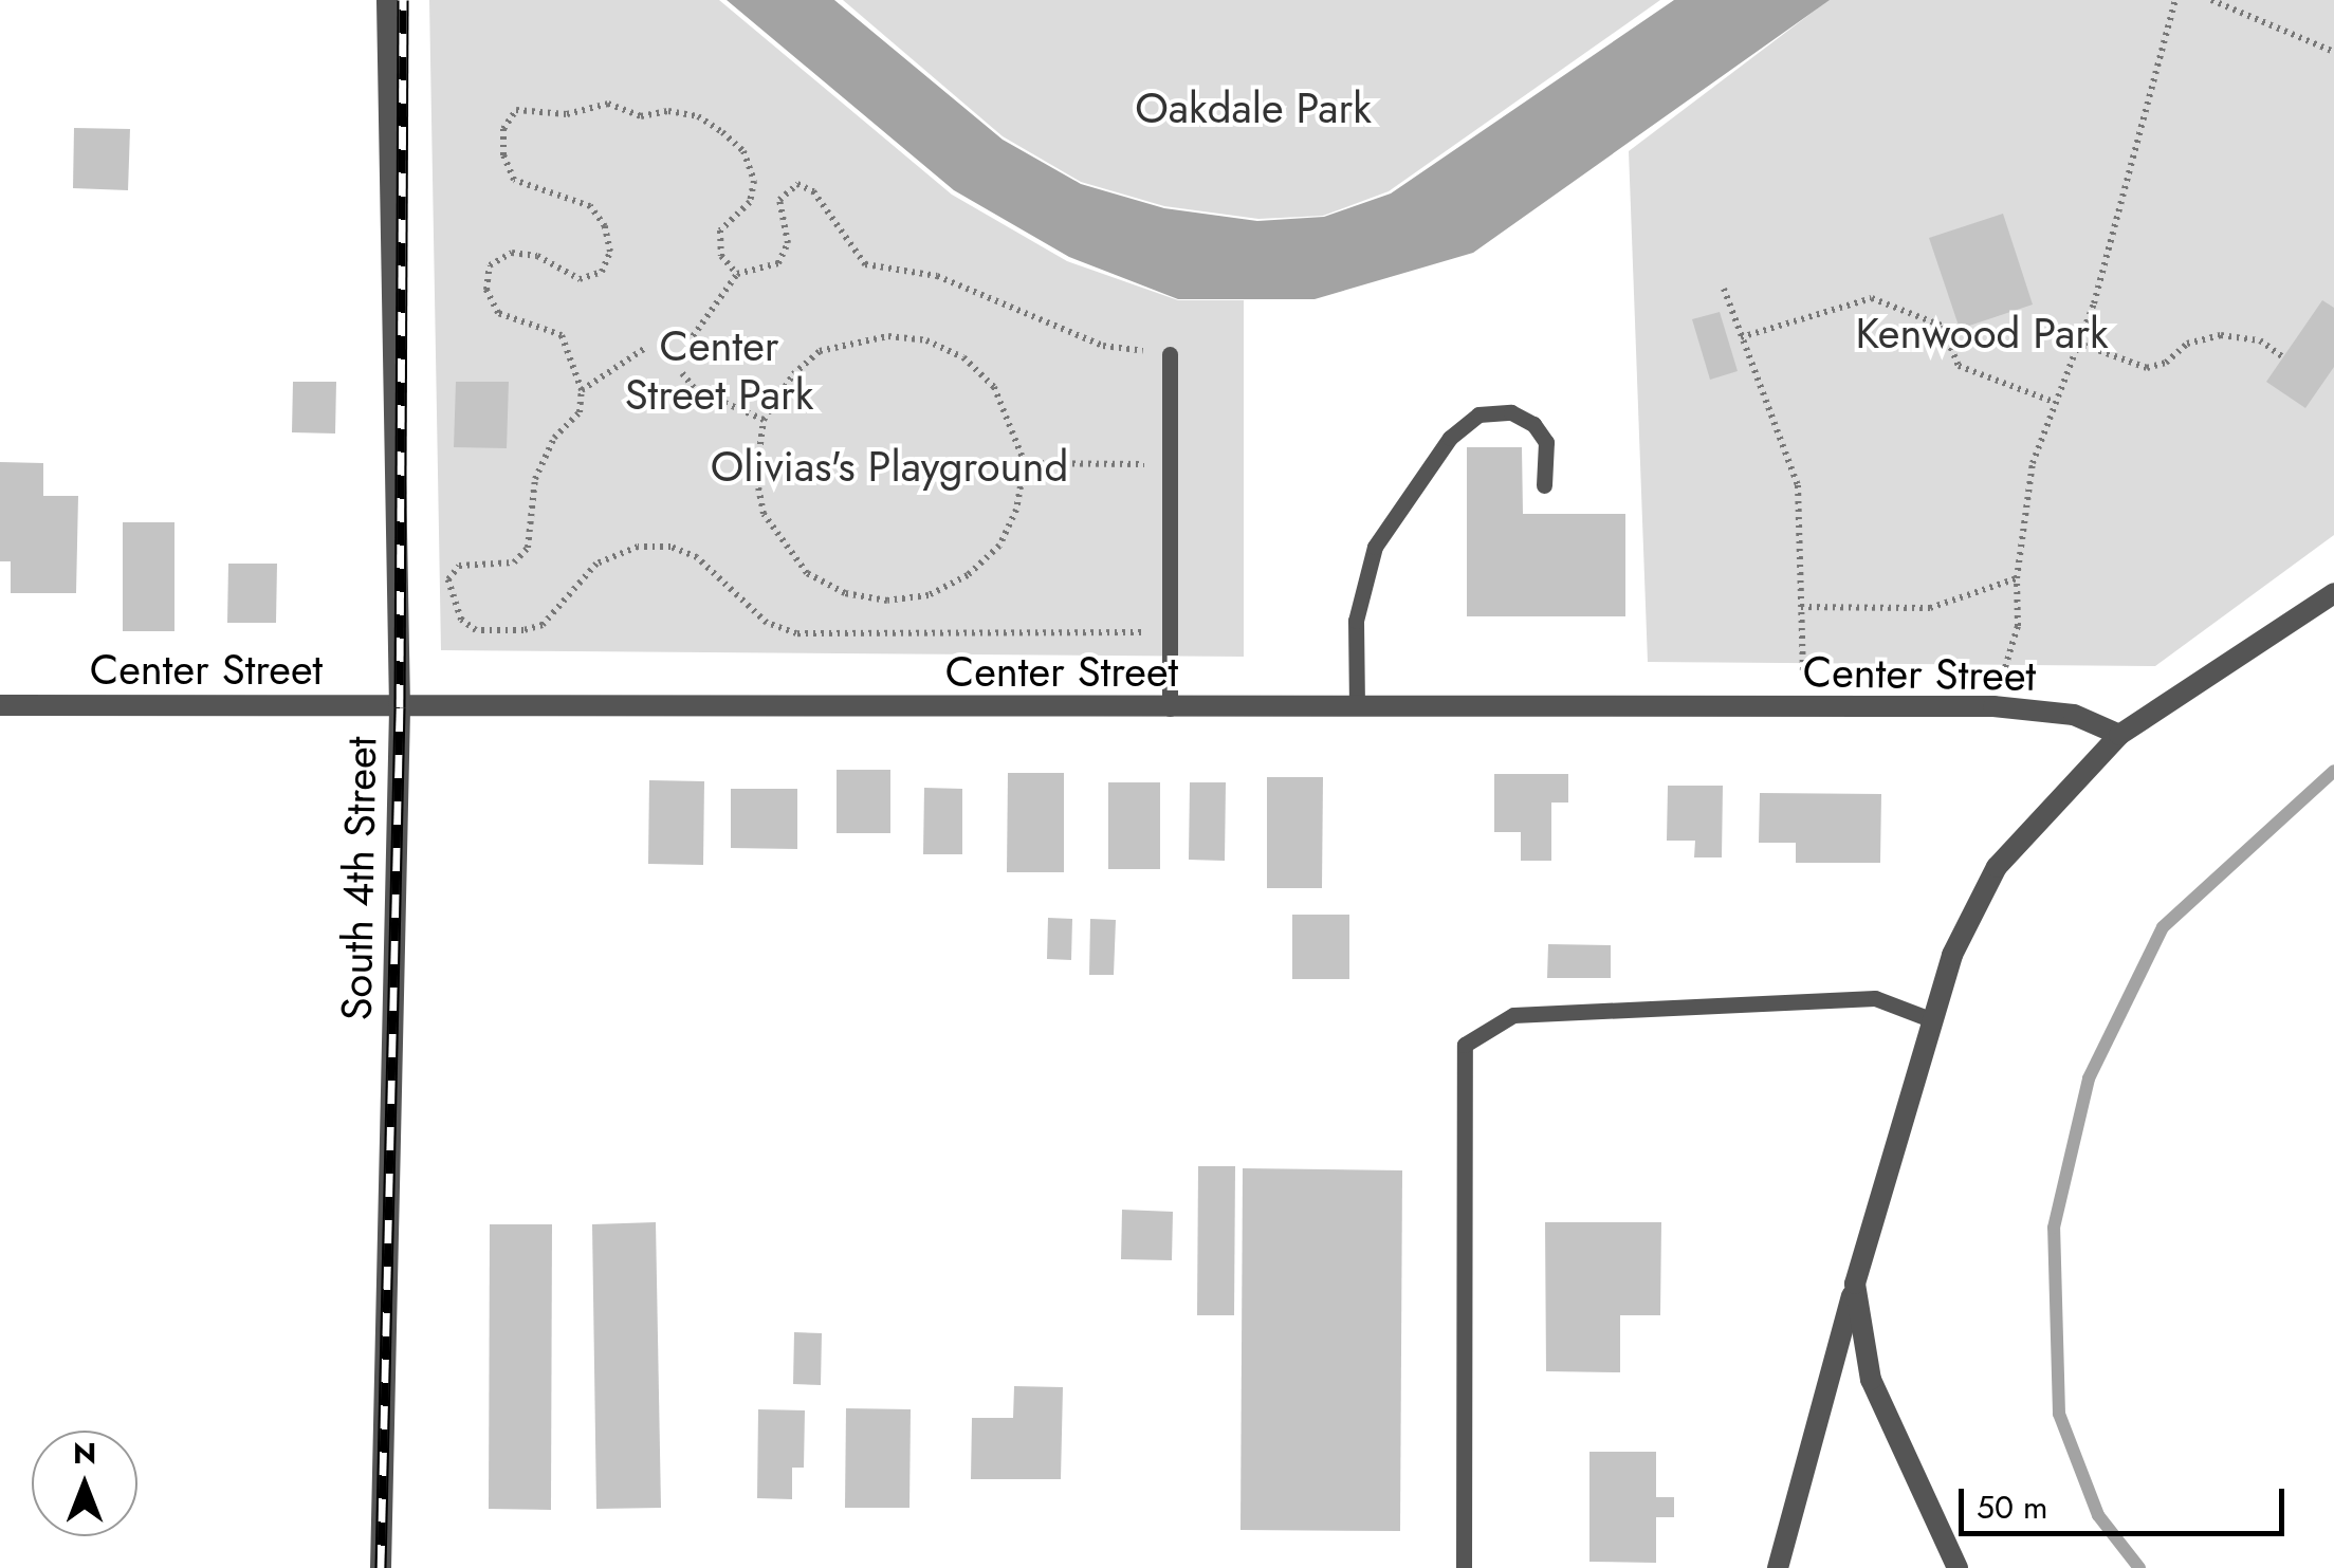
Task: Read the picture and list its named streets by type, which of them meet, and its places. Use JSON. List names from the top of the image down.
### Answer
{
  "streets": {
    "street": ["Center Street", "South 4th Street"]
  },
  "crossings": [
    ["Center Street", "South 4th Street"]
  ],
  "parks": [
    "Oakdale Park",
    "Kenwood Park",
    "Center Street Park",
    "Olivias's Playground"
  ],
  "scale_bar": "50 m",
  "north": "top"
}
